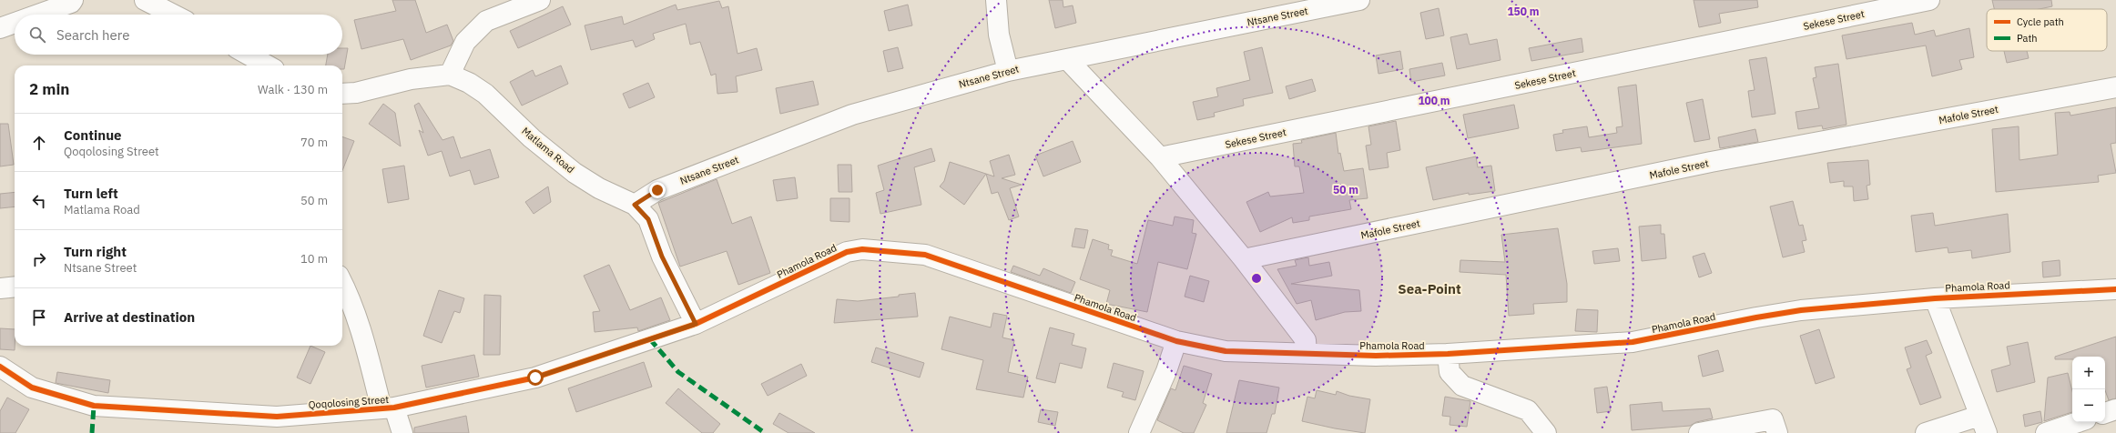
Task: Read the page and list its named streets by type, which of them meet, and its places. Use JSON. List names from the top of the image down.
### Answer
{
  "streets": {
    "street": [
      "Ntsane Street",
      "Sekese Street",
      "Mafole Street",
      "Matlama Road",
      "Phamola Road",
      "Qoqolosing Street"
    ]
  },
  "crossings": [
    ["Ntsane Street", "Matlama Road"],
    ["Matlama Road", "Phamola Road"],
    ["Matlama Road", "Qoqolosing Street"],
    ["Phamola Road", "Qoqolosing Street"]
  ],
  "districts": ["Sea-Point"],
  "legend": ["Cycle path", "Path"],
  "page": {
    "search": "Search here",
    "heading": ["2 min", "Walk · 130 m"],
    "list": [
      ["Continue", "Qoqolosing Street", "70 m"],
      ["Turn left", "Matlama Road", "50 m"],
      ["Turn right", "Ntsane Street", "10 m"],
      "Arrive at destination"
    ],
    "map_buttons": ["+", "−"]
  },
  "rings": ["150 m", "100 m", "50 m"]
}
